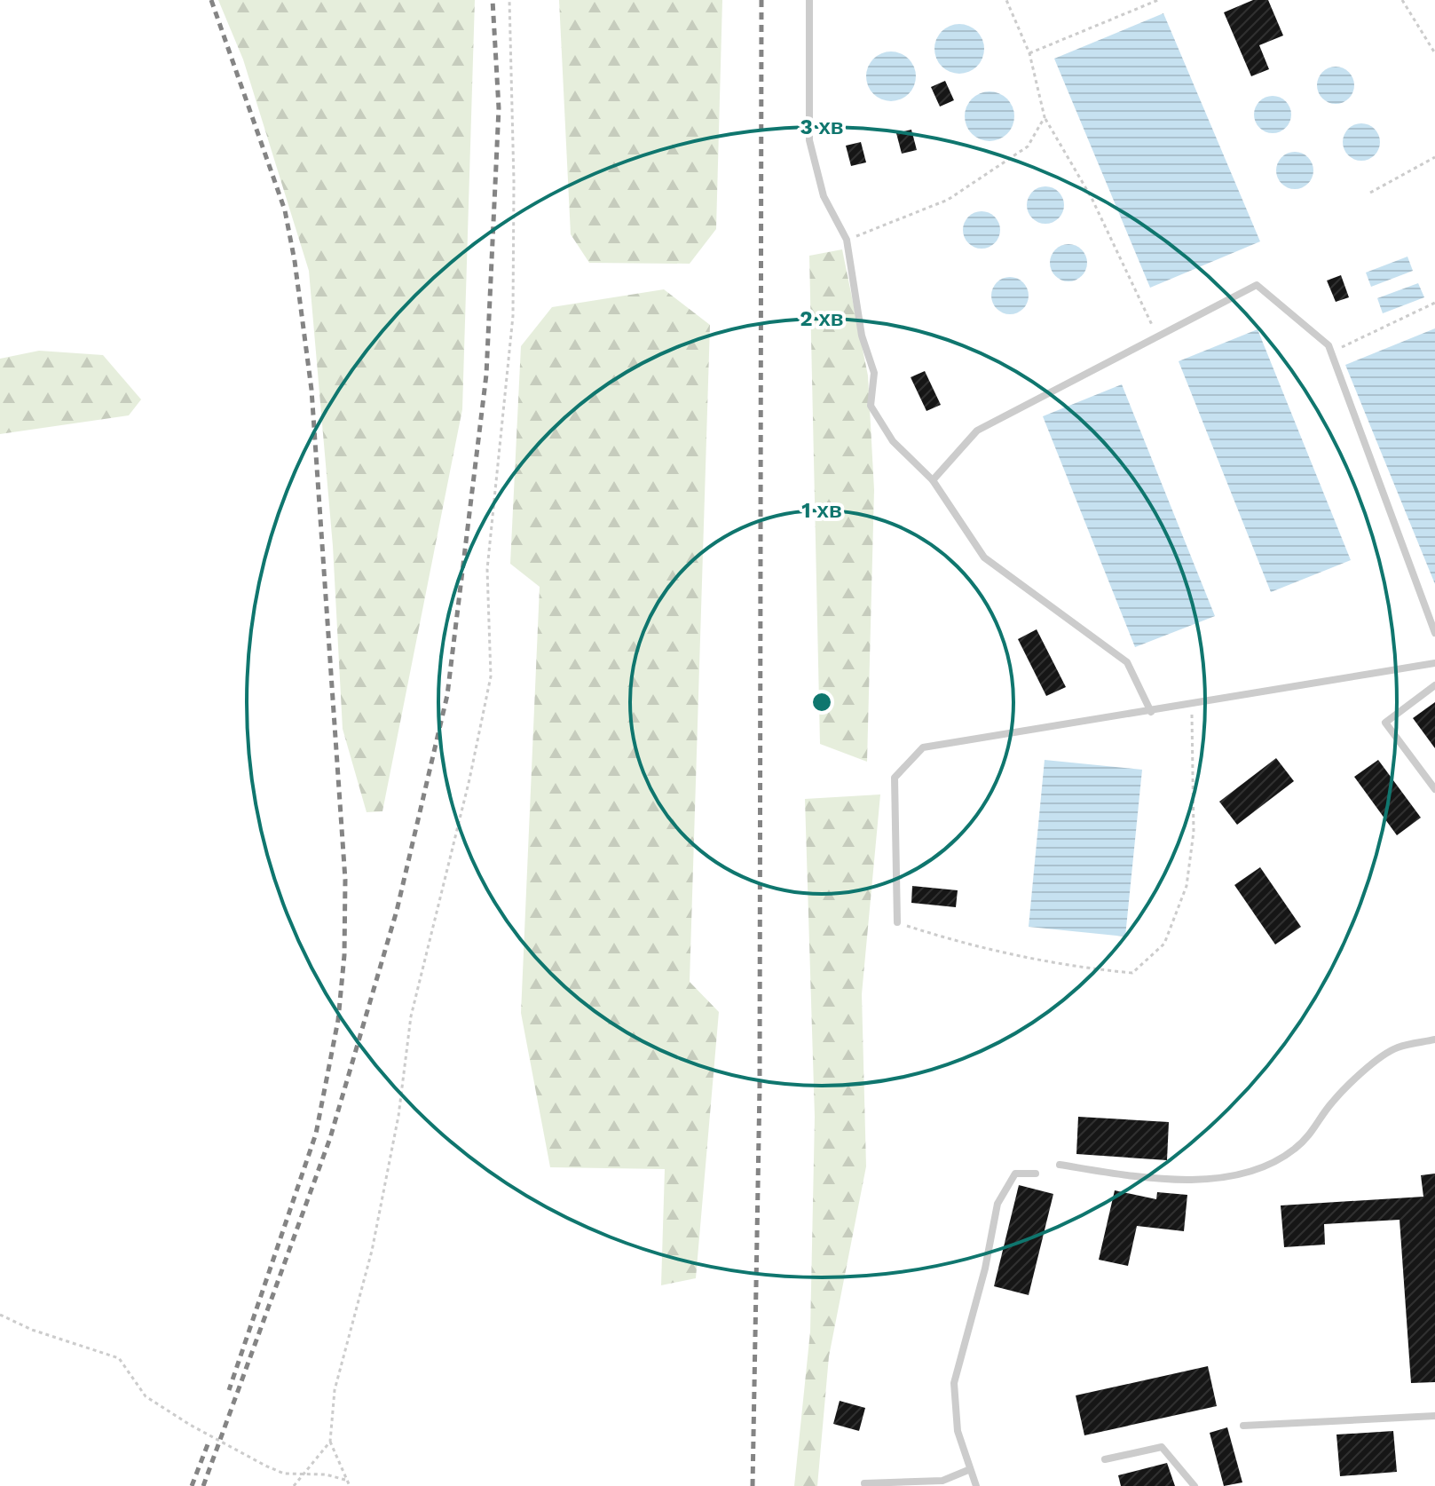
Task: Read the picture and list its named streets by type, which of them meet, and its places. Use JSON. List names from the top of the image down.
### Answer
{
  "rings": ["3 хв", "2 хв", "1 хв"]
}
